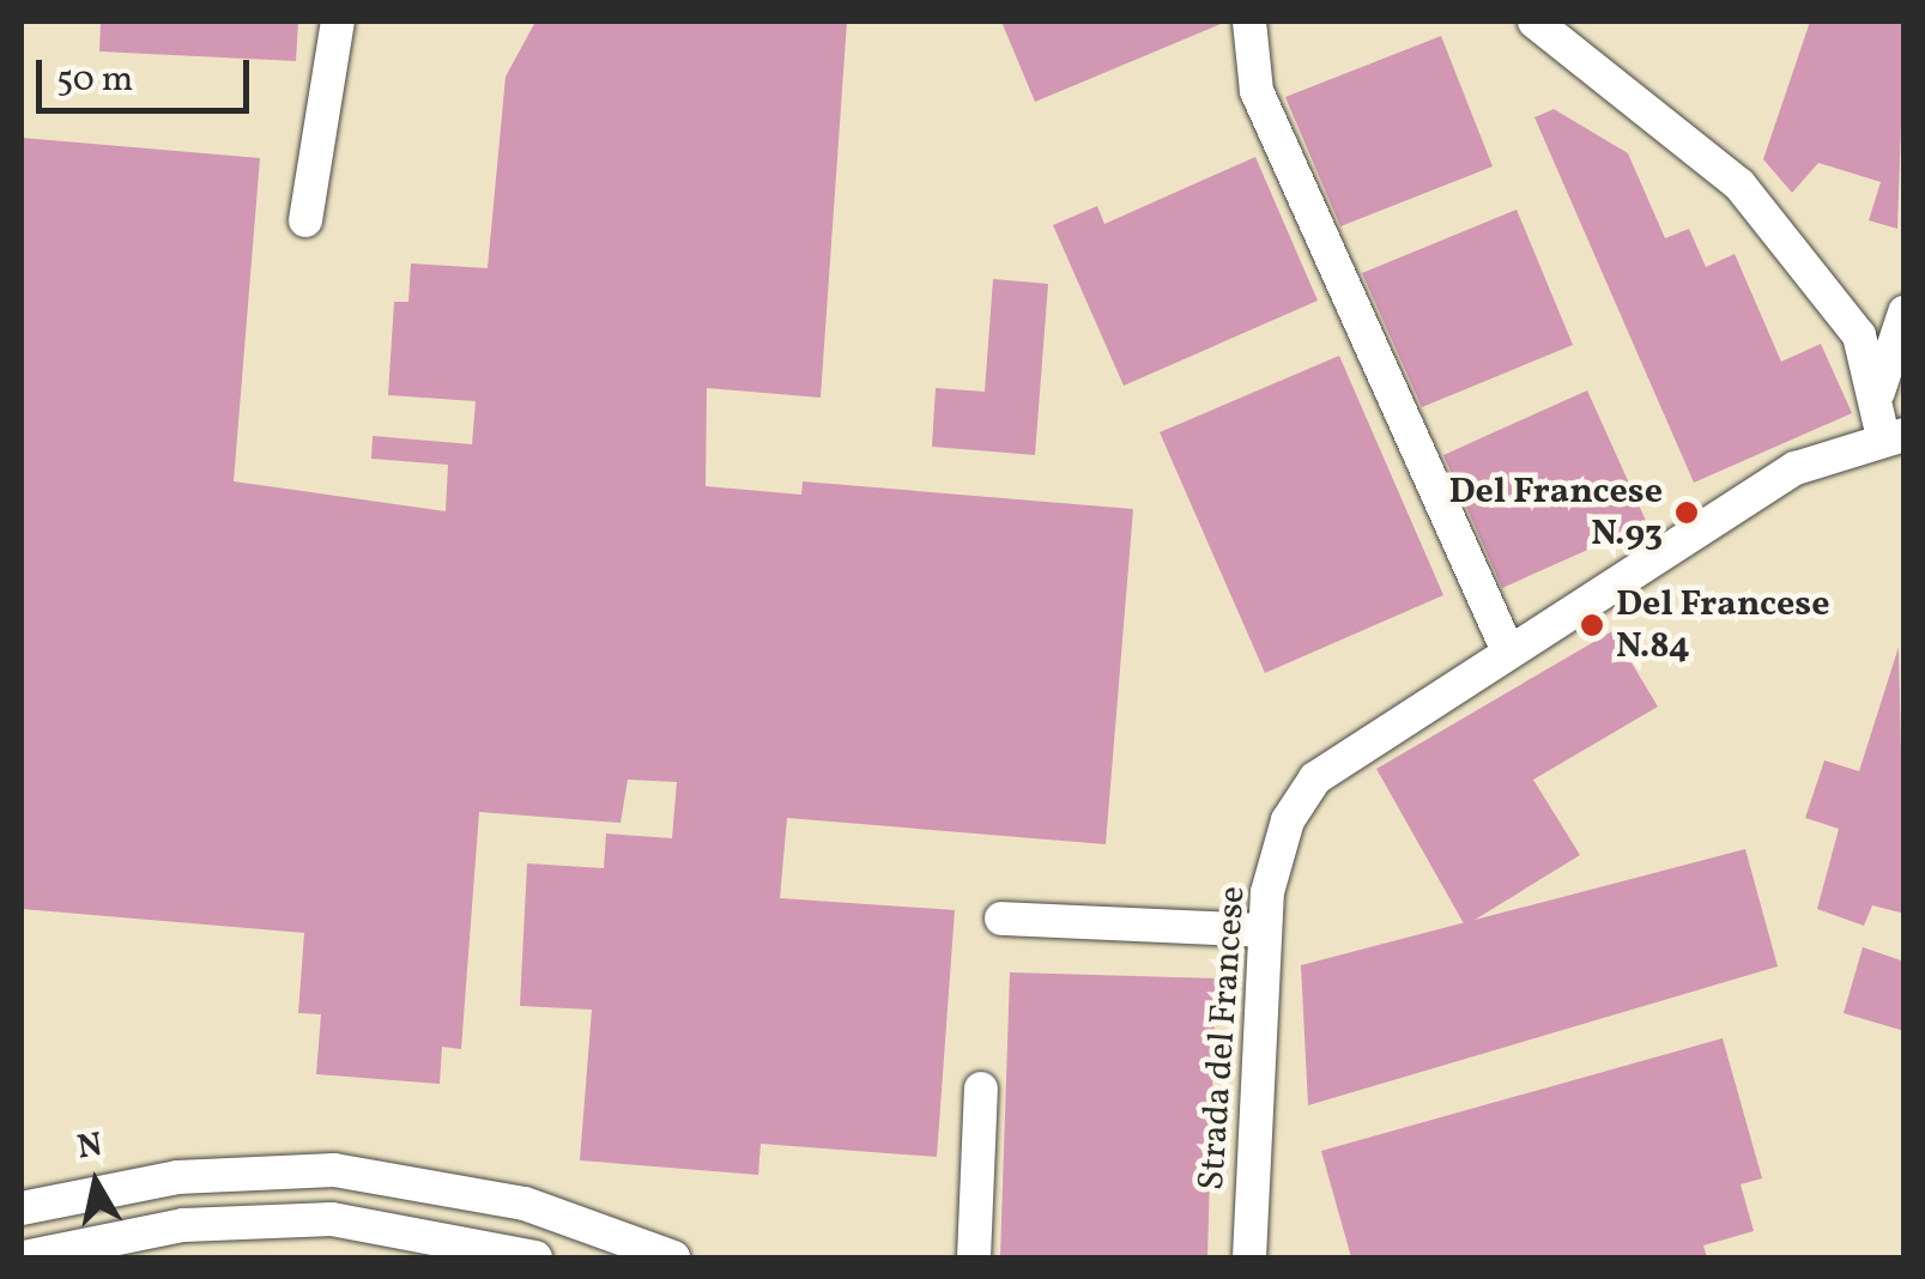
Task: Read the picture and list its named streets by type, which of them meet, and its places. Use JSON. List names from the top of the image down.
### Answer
{
  "streets": {
    "street": ["Strada del Francese"]
  },
  "places": ["Del Francese N.93", "Del Francese N.84"],
  "scale_bar": "50 m",
  "north": "top"
}
